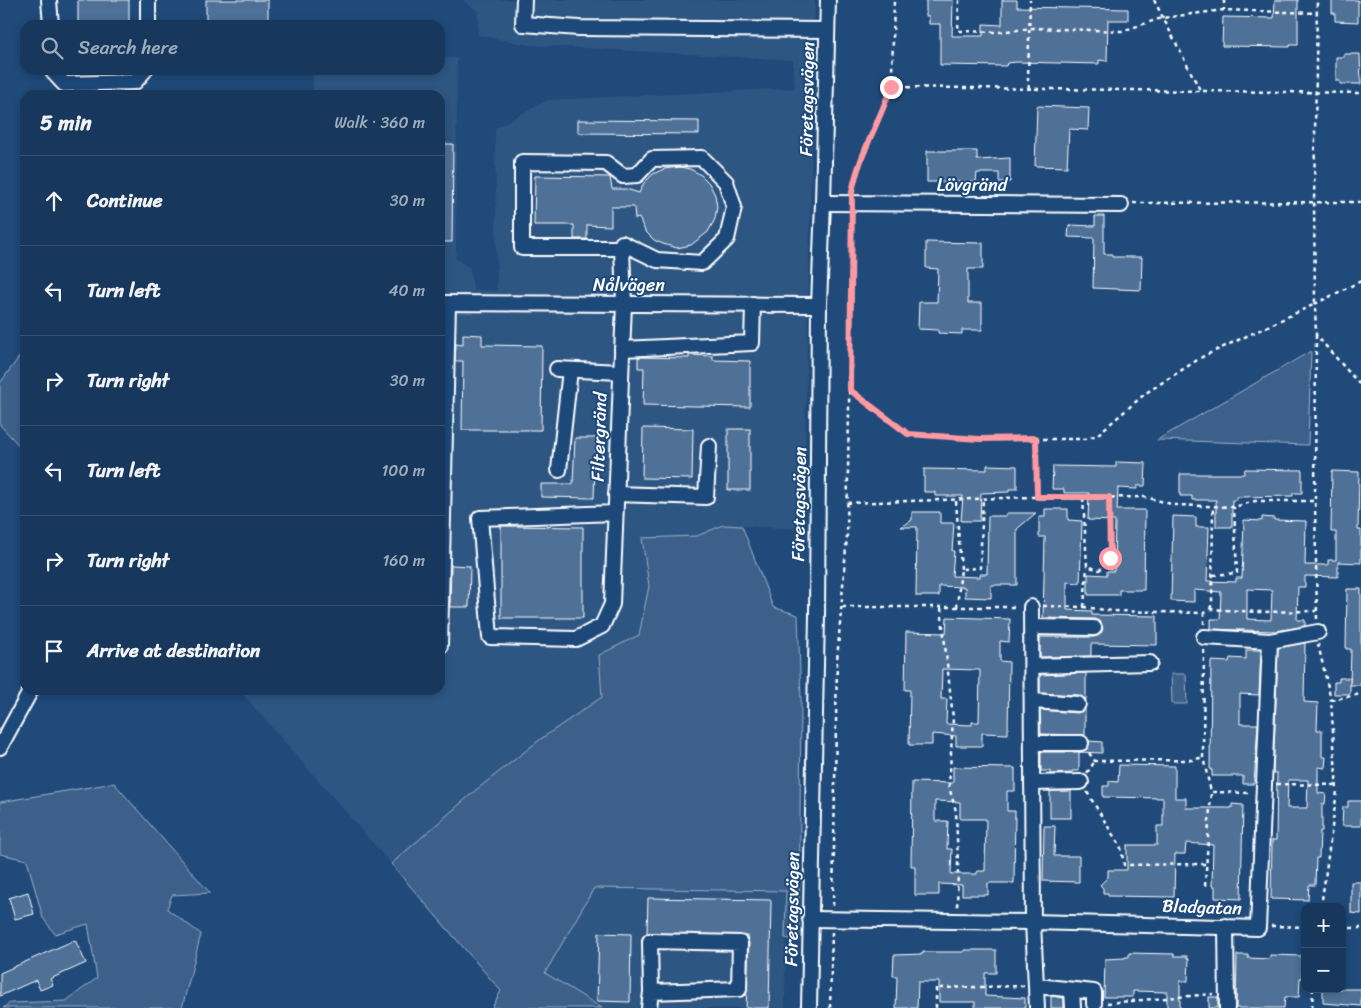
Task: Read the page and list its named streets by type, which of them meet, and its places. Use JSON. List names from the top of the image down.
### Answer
{
  "streets": {
    "street": [
      "Företagsvägen",
      "Lövgränd",
      "Nålvägen",
      "Filtergränd",
      "Bladgatan"
    ]
  },
  "crossings": [
    ["Företagsvägen", "Lövgränd"],
    ["Företagsvägen", "Nålvägen"],
    ["Företagsvägen", "Bladgatan"],
    ["Nålvägen", "Filtergränd"]
  ],
  "page": {
    "search": "Search here",
    "heading": ["5 min", "Walk · 360 m"],
    "list": [
      ["Continue", "30 m"],
      ["Turn left", "40 m"],
      ["Turn right", "30 m"],
      ["Turn left", "100 m"],
      ["Turn right", "160 m"],
      "Arrive at destination"
    ],
    "map_buttons": ["+", "−"]
  }
}
